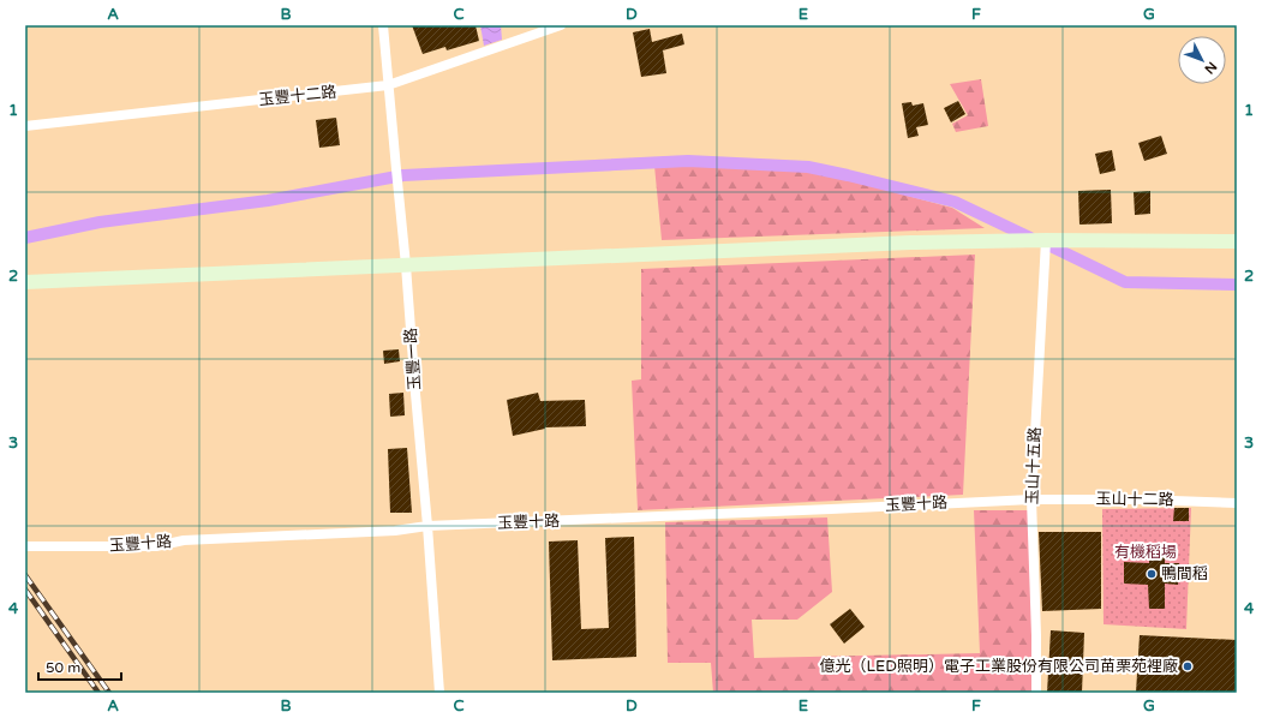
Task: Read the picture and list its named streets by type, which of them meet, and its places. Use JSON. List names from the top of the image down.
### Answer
{
  "streets": {
    "street": [
      "玉豐十二路",
      "玉豐一路",
      "玉山十五路",
      "玉山十二路",
      "玉豐十路"
    ]
  },
  "crossings": [
    ["玉豐十二路", "玉豐一路"],
    ["玉豐一路", "玉豐十路"],
    ["玉山十五路", "玉山十二路"],
    ["玉山十五路", "玉豐十路"],
    ["玉山十二路", "玉豐十路"]
  ],
  "parks": ["有機稻場"],
  "places": ["鴨間稻", "億光（LED照明）電子工業股份有限公司苗栗苑裡廠"],
  "scale_bar": "50 m",
  "north": "bottom right",
  "grid": {
    "columns": [
      "A",
      "B",
      "C",
      "D",
      "E",
      "F",
      "G"
    ],
    "rows": [
      "1",
      "2",
      "3",
      "4"
    ]
  }
}
